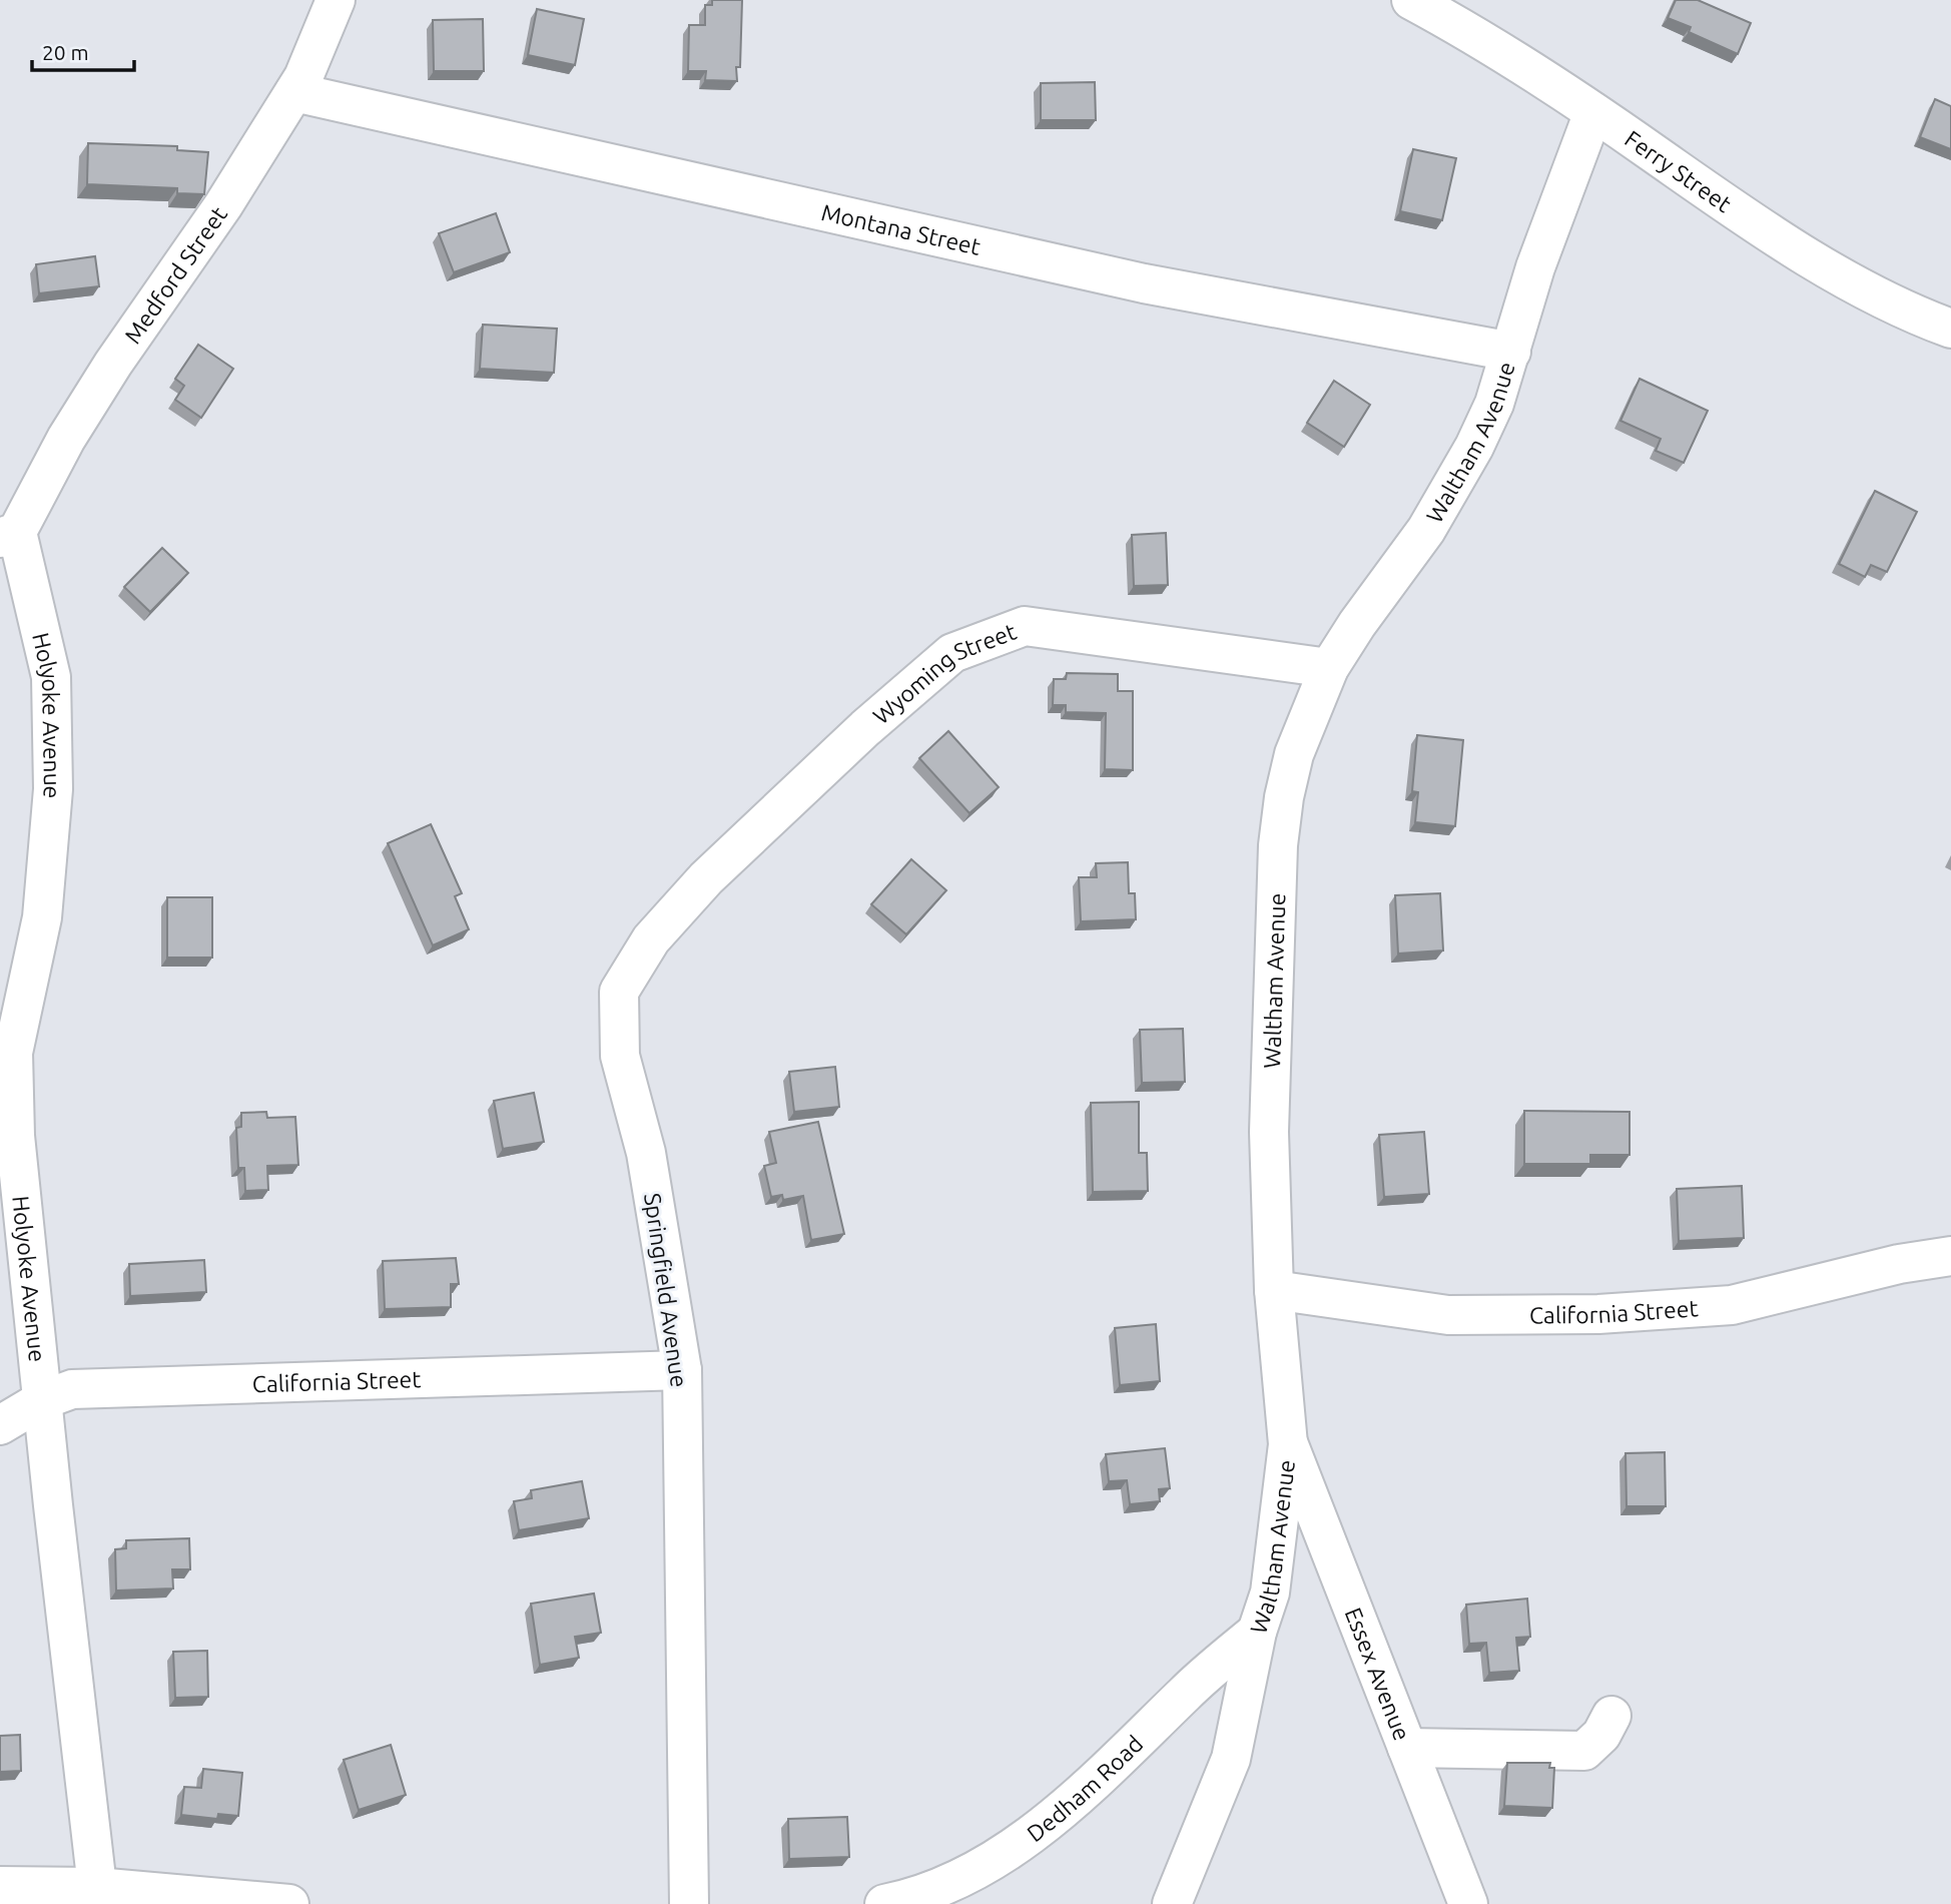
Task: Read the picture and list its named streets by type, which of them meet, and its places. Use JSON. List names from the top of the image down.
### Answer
{
  "streets": {
    "street": [
      "Ferry Street",
      "Montana Street",
      "Medford Street",
      "Waltham Avenue",
      "Wyoming Street",
      "Holyoke Avenue",
      "Springfield Avenue",
      "California Street",
      "Essex Avenue",
      "Dedham Road"
    ]
  },
  "crossings": [
    ["Ferry Street", "Waltham Avenue"],
    ["Montana Street", "Medford Street"],
    ["Montana Street", "Waltham Avenue"],
    ["Medford Street", "Holyoke Avenue"],
    ["Waltham Avenue", "Wyoming Street"],
    ["Waltham Avenue", "California Street"],
    ["Waltham Avenue", "Essex Avenue"],
    ["Waltham Avenue", "Dedham Road"],
    ["Wyoming Street", "Springfield Avenue"],
    ["Holyoke Avenue", "California Street"],
    ["Springfield Avenue", "California Street"]
  ],
  "scale_bar": "20 m"
}
